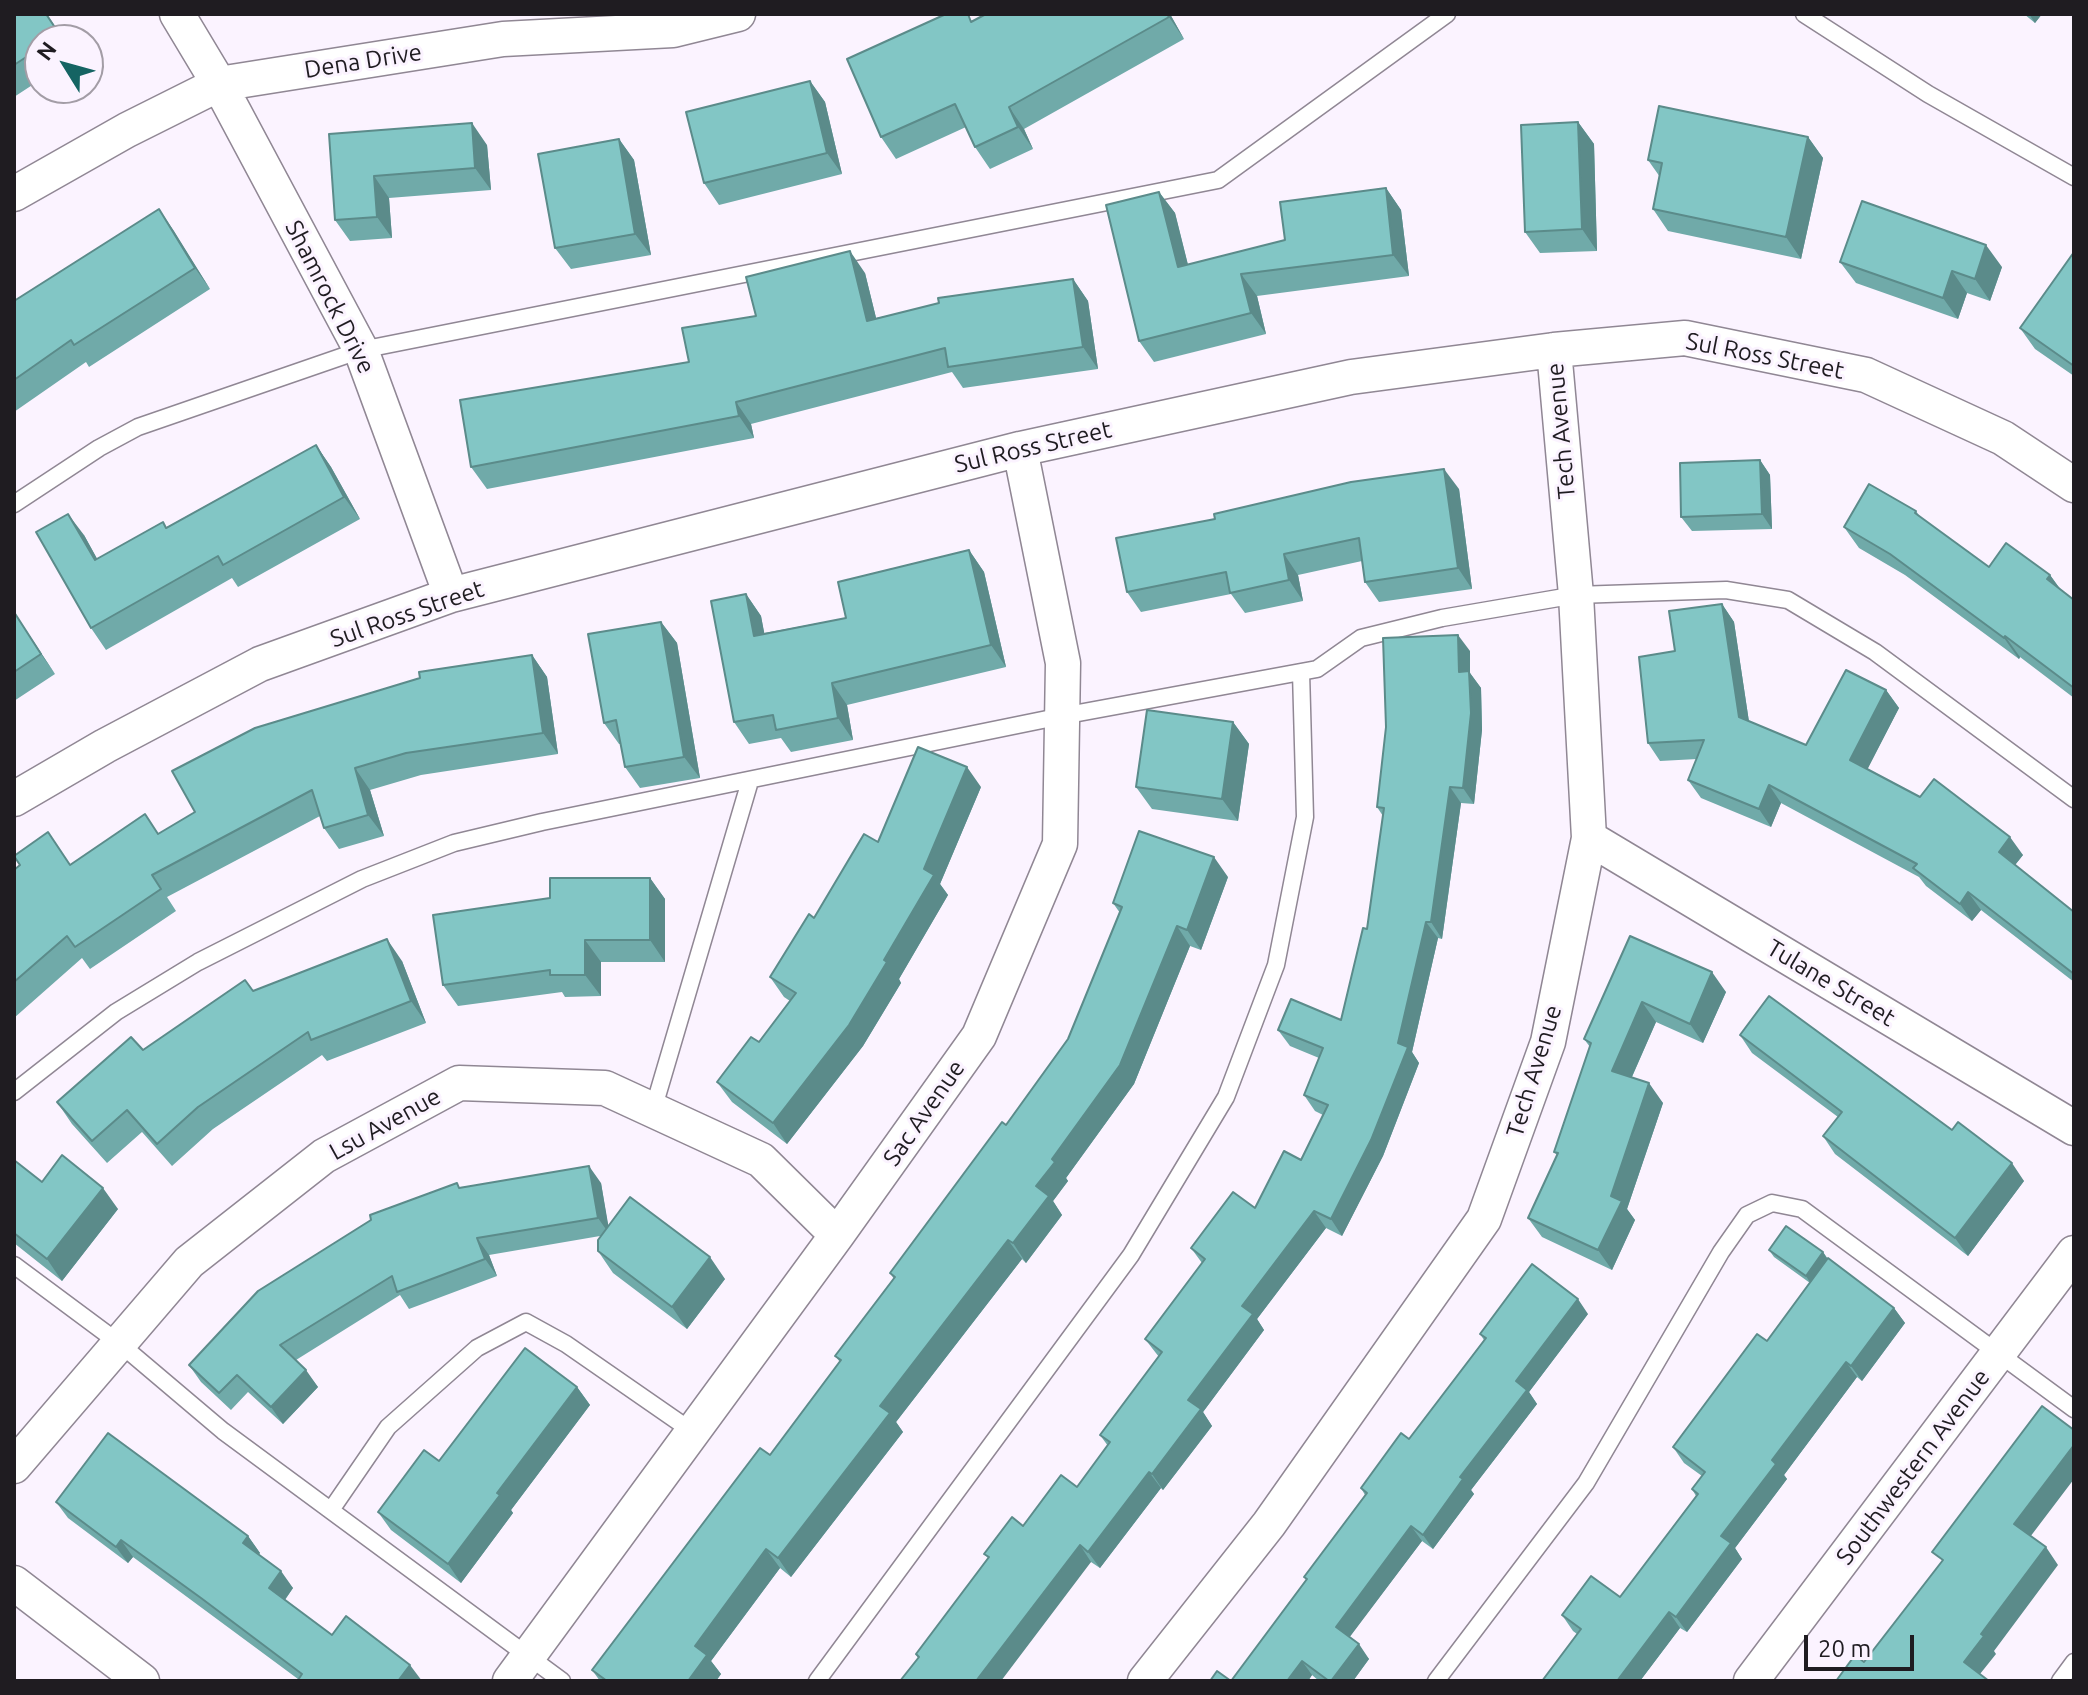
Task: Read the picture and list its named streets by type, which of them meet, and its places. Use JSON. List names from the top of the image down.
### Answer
{
  "streets": {
    "street": [
      "Dena Drive",
      "Shamrock Drive",
      "Sul Ross Street",
      "Tech Avenue",
      "Tulane Street",
      "Sac Avenue",
      "Lsu Avenue",
      "Southwestern Avenue"
    ]
  },
  "crossings": [
    ["Dena Drive", "Shamrock Drive"],
    ["Shamrock Drive", "Sul Ross Street"],
    ["Sul Ross Street", "Tech Avenue"],
    ["Sul Ross Street", "Sac Avenue"],
    ["Tech Avenue", "Tulane Street"],
    ["Sac Avenue", "Lsu Avenue"]
  ],
  "scale_bar": "20 m",
  "north": "top left"
}
